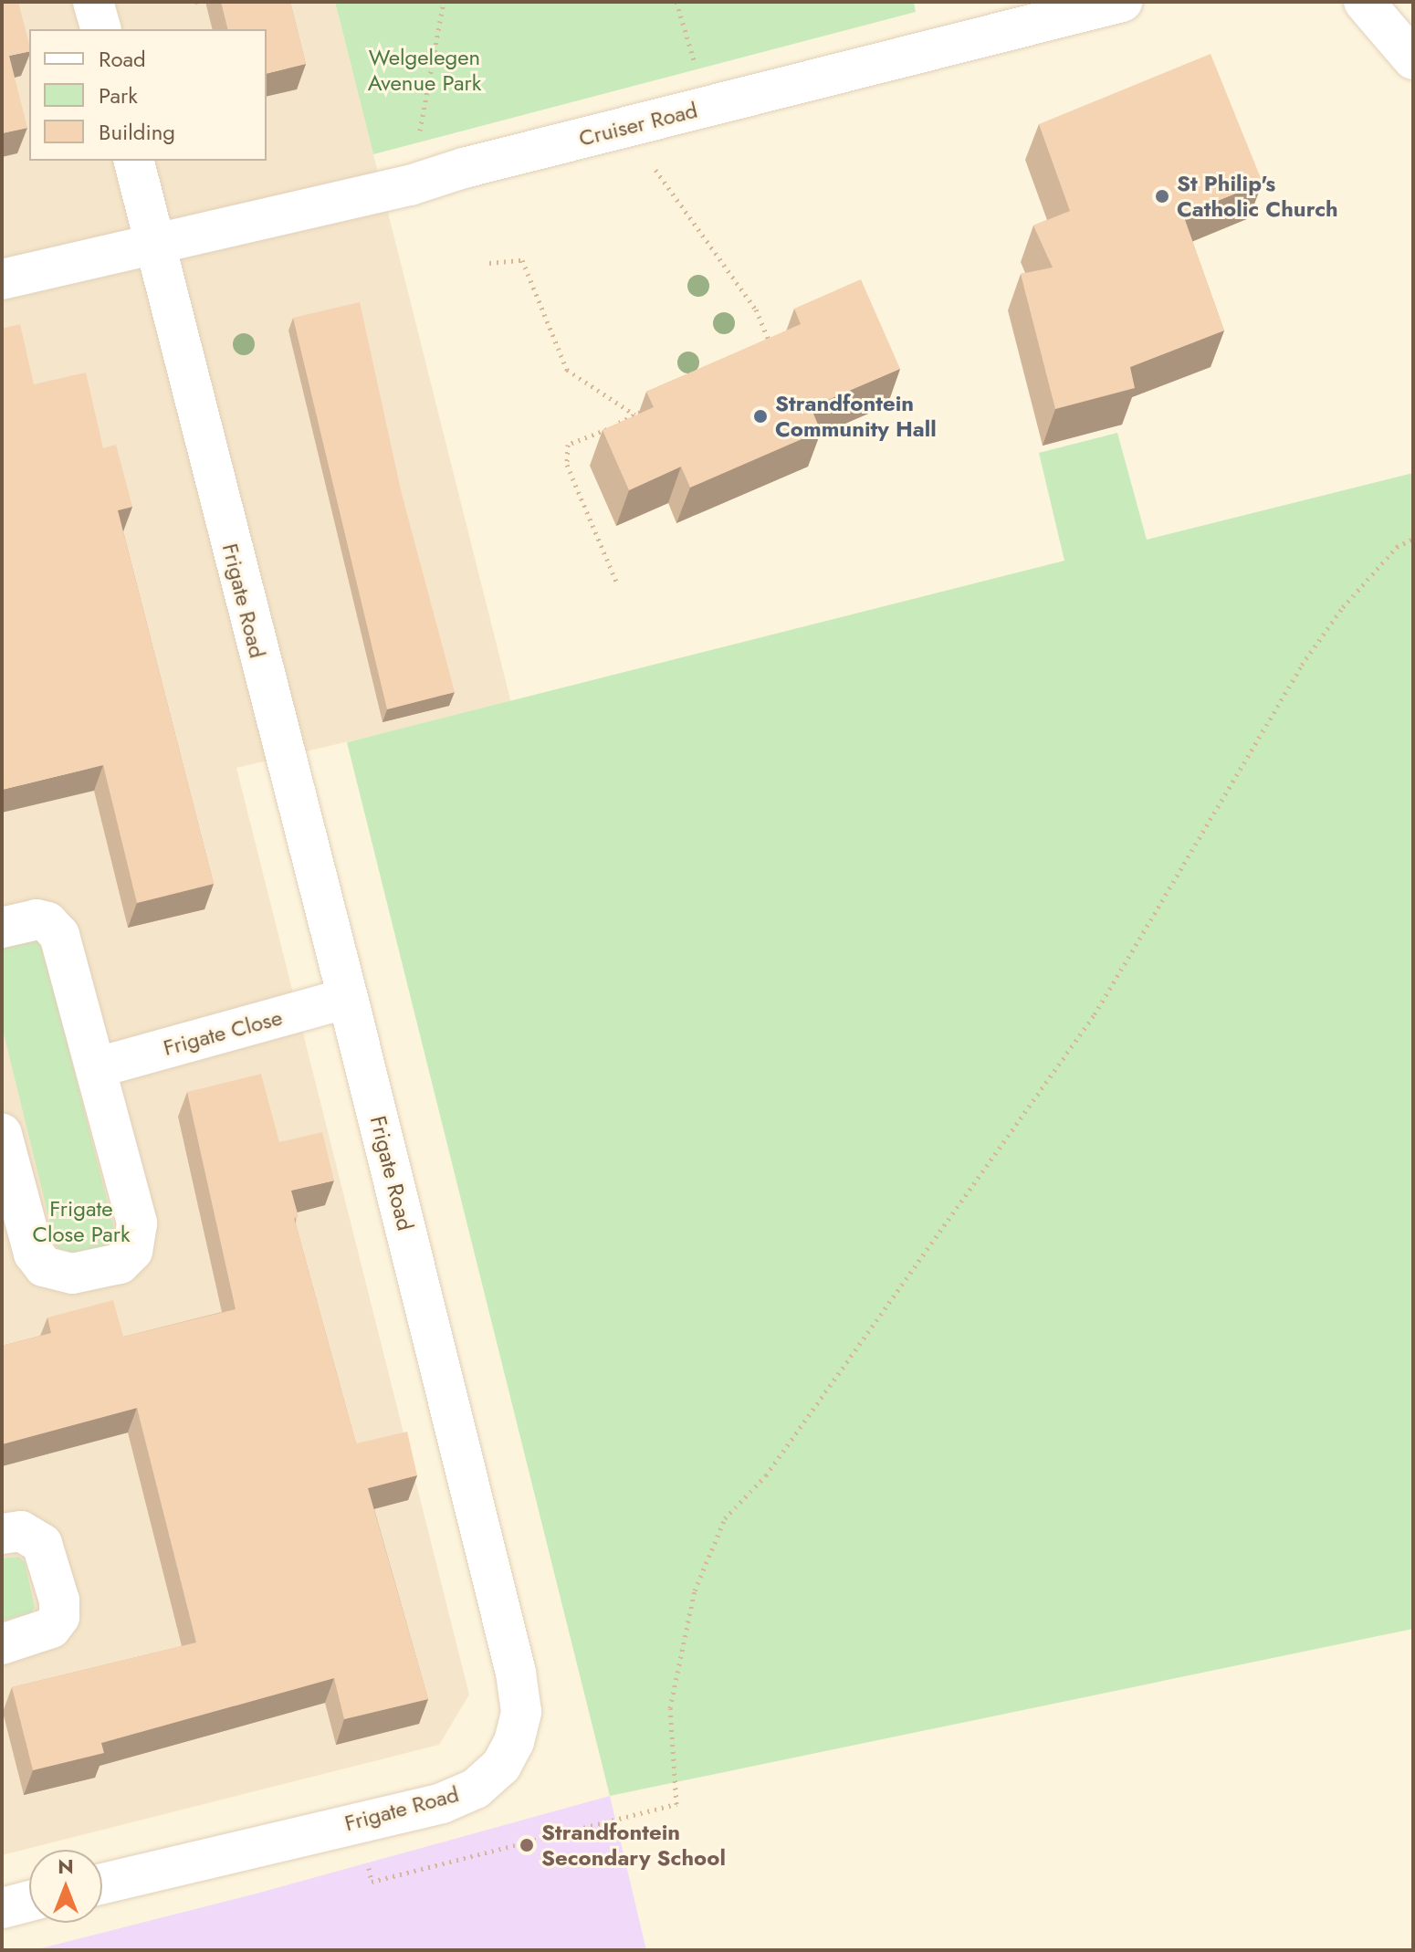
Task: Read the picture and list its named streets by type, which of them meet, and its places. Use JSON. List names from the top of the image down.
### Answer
{
  "streets": {
    "street": ["Cruiser Road", "Frigate Road", "Frigate Close"]
  },
  "crossings": [
    ["Cruiser Road", "Frigate Road"],
    ["Frigate Road", "Frigate Close"]
  ],
  "parks": ["Welgelegen Avenue Park", "Frigate Close Park"],
  "places": ["St Philip's Catholic Church", "Strandfontein Community Hall", "Strandfontein Secondary School"],
  "legend": ["Road", "Park", "Building"],
  "north": "top"
}
